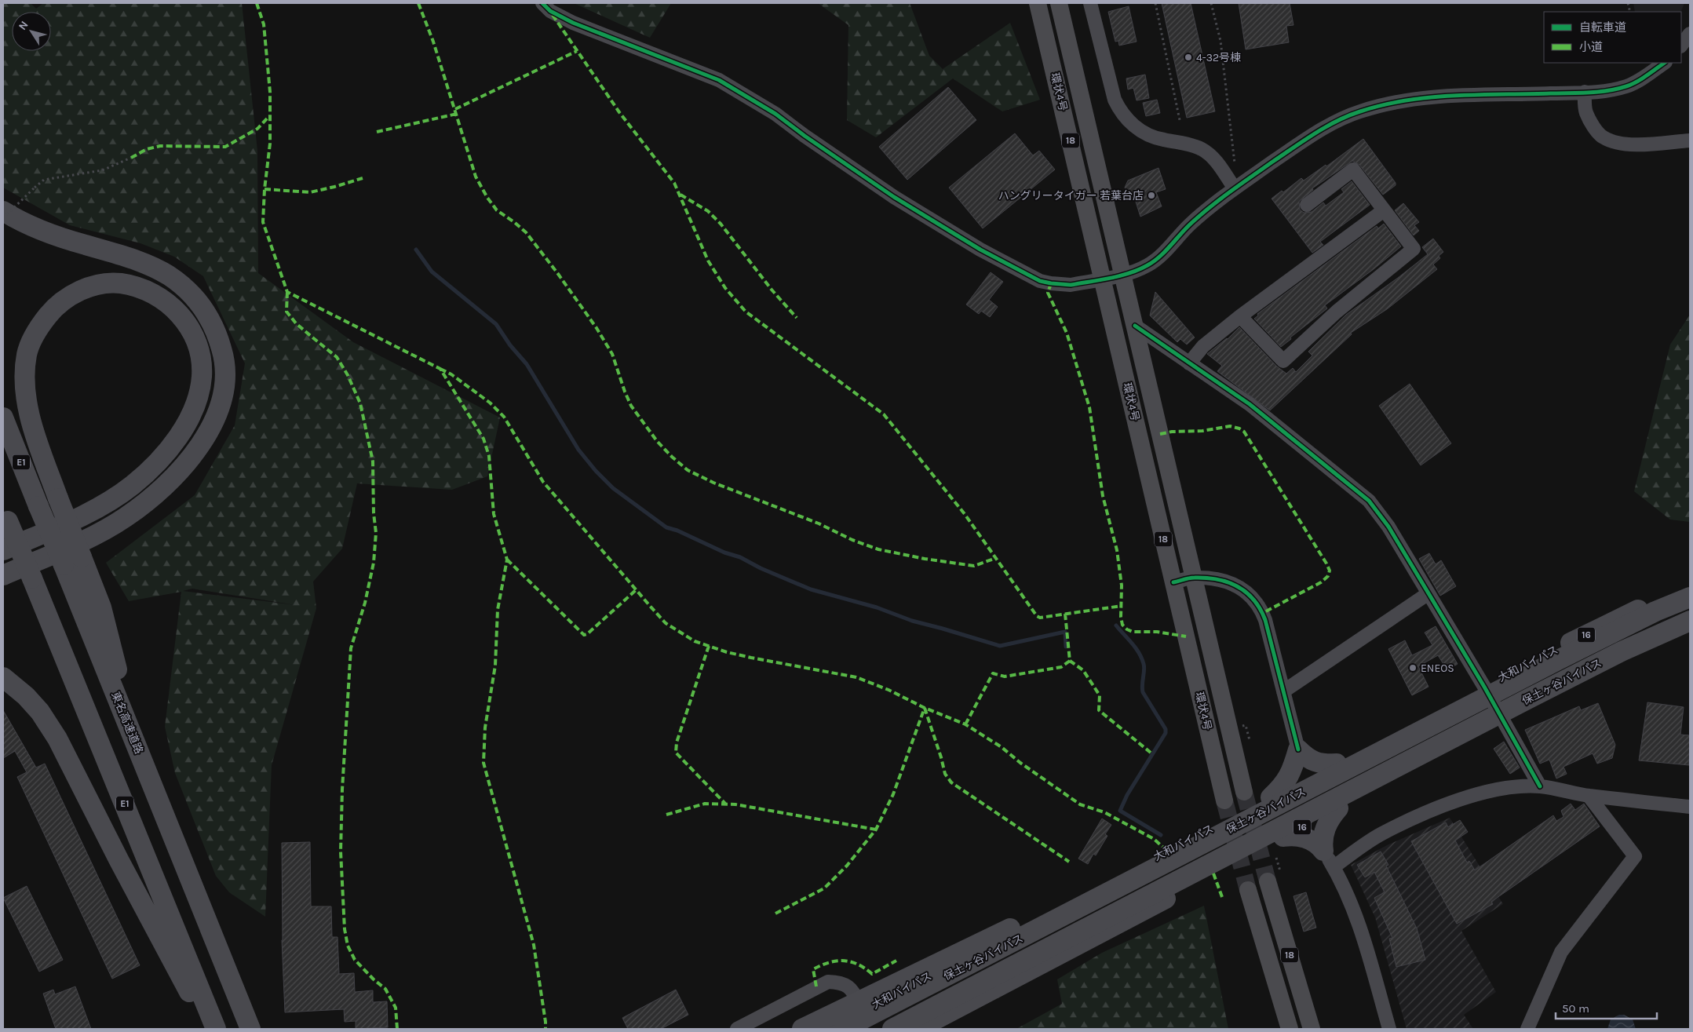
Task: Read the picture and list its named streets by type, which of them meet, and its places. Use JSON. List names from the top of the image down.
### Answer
{
  "streets": {
    "highway": [
      "E1",
      "16",
      "大和バイパス",
      "保土ヶ谷バイパス",
      "東名高速道路"
    ],
    "main road": ["環状4号", "18"]
  },
  "crossings": [
    ["大和バイパス", "保土ヶ谷バイパス"]
  ],
  "places": ["4-32号棟", "ハングリータイガー 若葉台店", "ENEOS"],
  "legend": ["自転車道", "小道"],
  "scale_bar": "50 m",
  "north": "top left"
}
